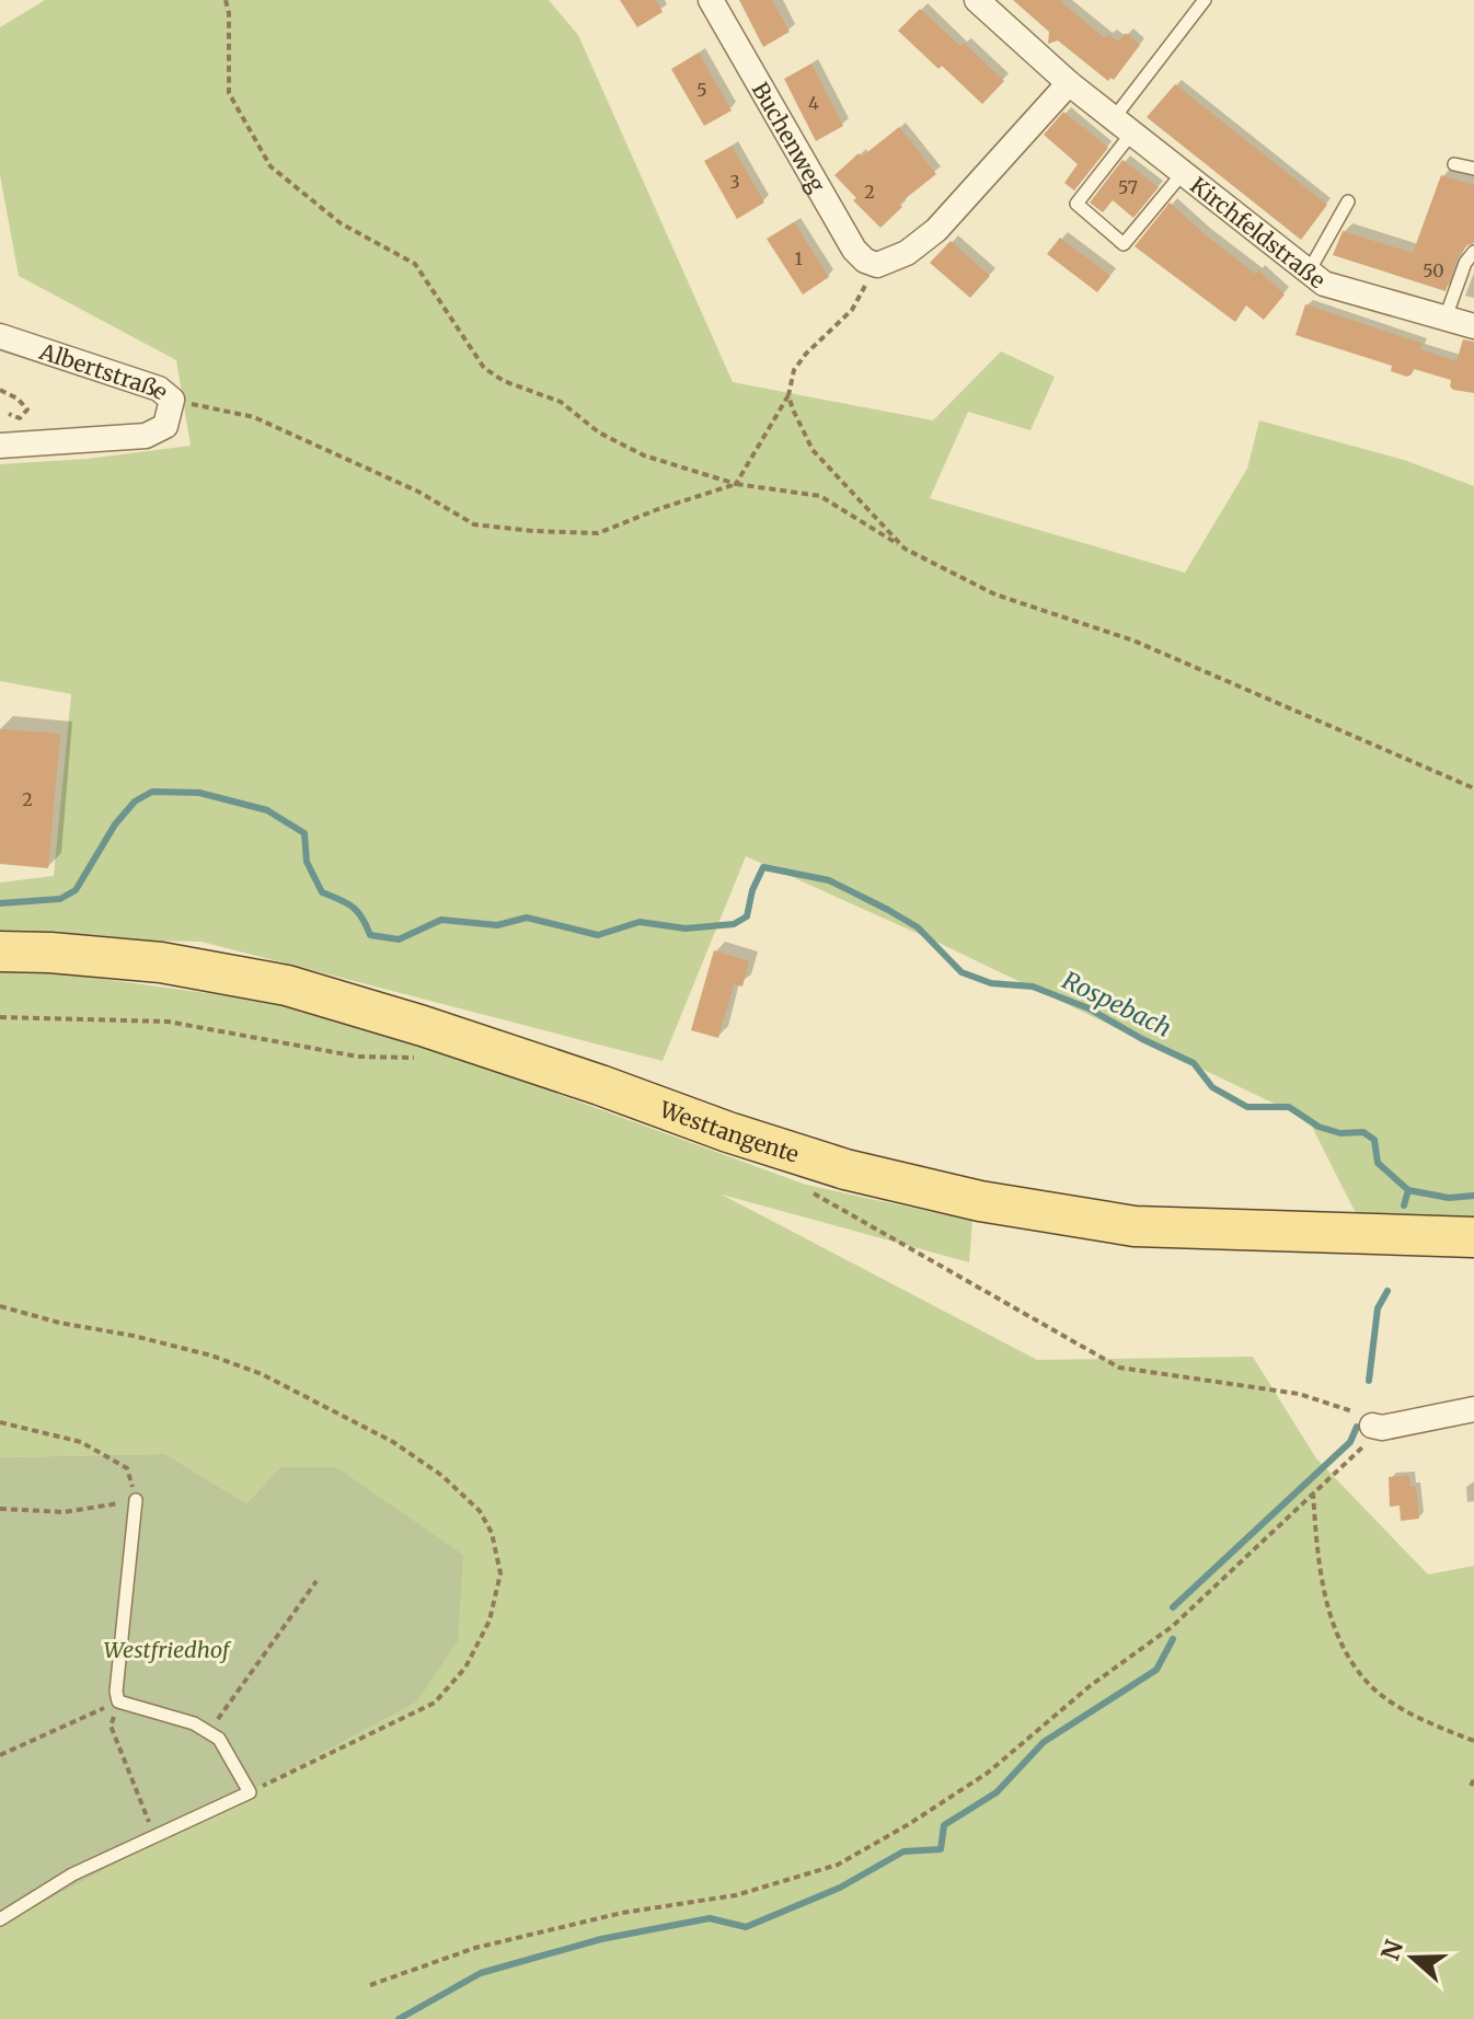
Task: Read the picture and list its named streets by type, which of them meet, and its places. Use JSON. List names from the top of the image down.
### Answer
{
  "streets": {
    "main road": ["Westtangente"],
    "street": ["Buchenweg", "Kirchfeldstraße", "Albertstraße"]
  },
  "water": ["Rospebach"],
  "parks": ["Westfriedhof"],
  "house_numbers": [
    "5",
    "4",
    "3",
    "57",
    "2",
    "1",
    "50",
    "2"
  ],
  "north": "left"
}
